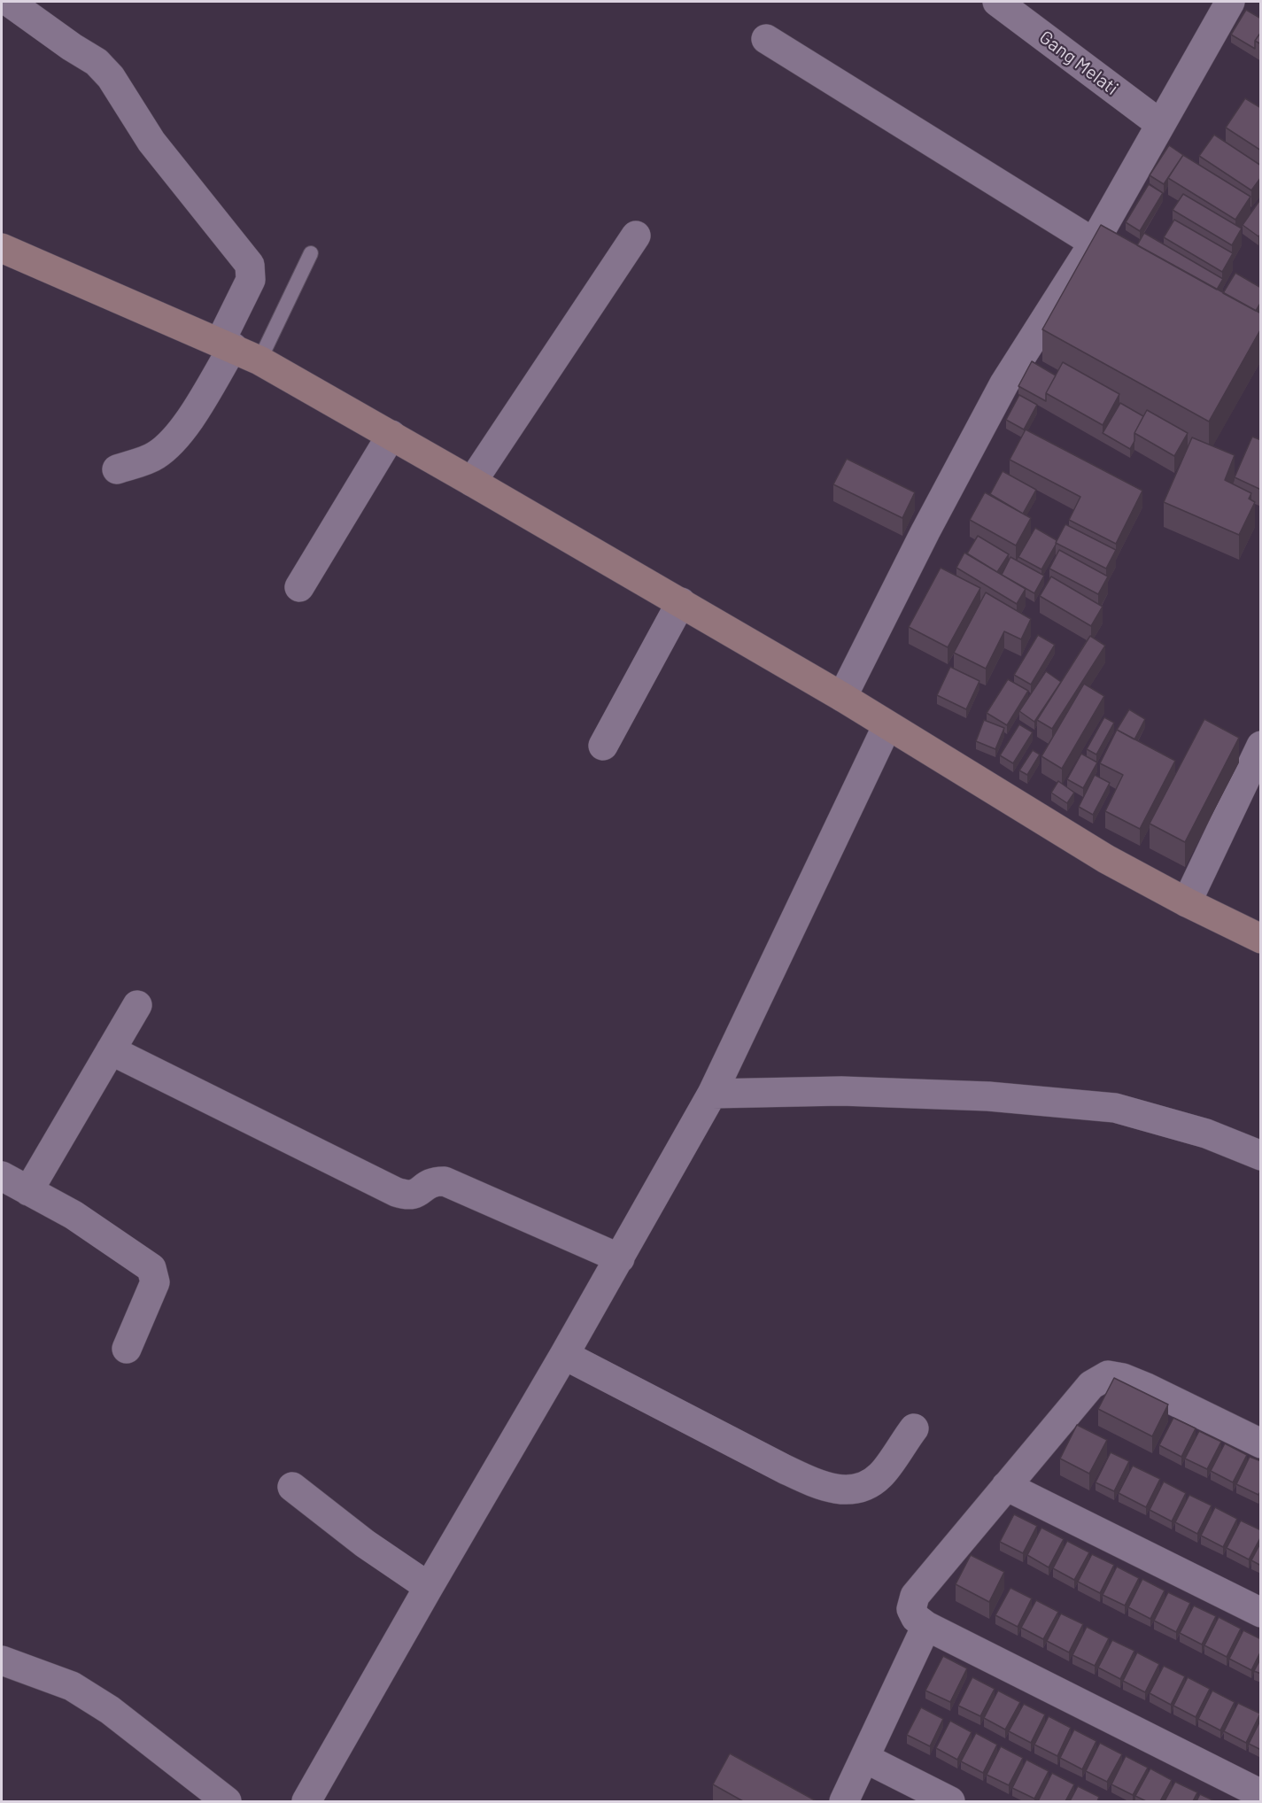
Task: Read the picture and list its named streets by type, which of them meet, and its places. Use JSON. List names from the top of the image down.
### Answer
{
  "streets": {
    "street": ["Gang Melati"]
  }
}
